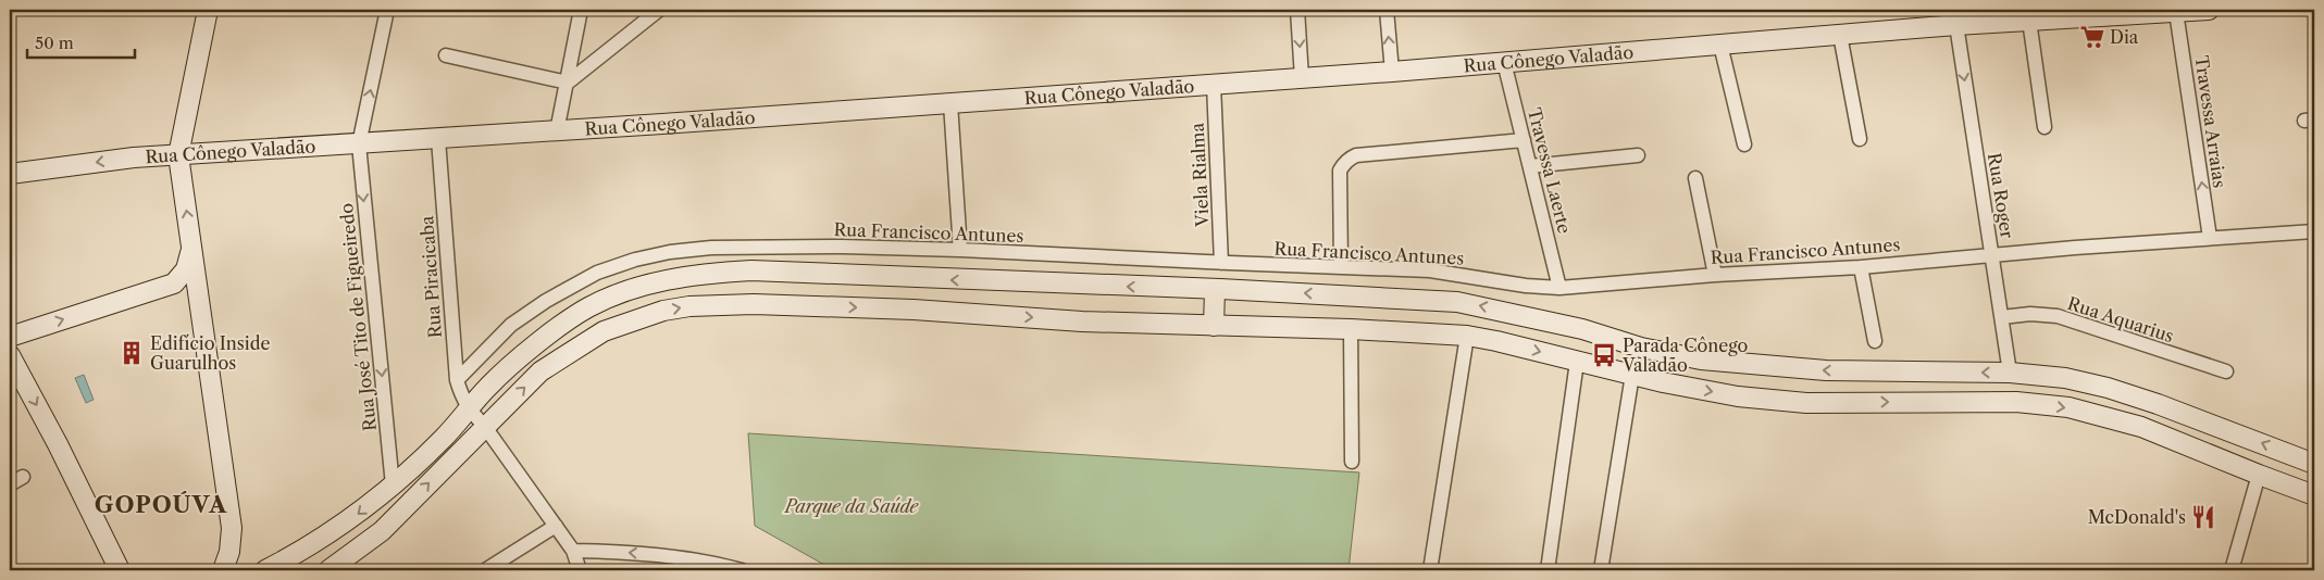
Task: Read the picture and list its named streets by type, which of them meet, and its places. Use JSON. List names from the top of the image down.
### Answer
{
  "streets": {
    "main road": ["Rua Cônego Valadão"],
    "street": [
      "Travessa Arraias",
      "Travessa Laerte",
      "Viela Rialma",
      "Rua Roger",
      "Rua Francisco Antunes",
      "Rua Piracicaba",
      "Rua José Tito de Figueiredo",
      "Rua Aquarius"
    ]
  },
  "crossings": [
    ["Rua Cônego Valadão", "Travessa Arraias"],
    ["Rua Cônego Valadão", "Travessa Laerte"],
    ["Rua Cônego Valadão", "Viela Rialma"],
    ["Rua Cônego Valadão", "Rua Roger"],
    ["Rua Cônego Valadão", "Rua Piracicaba"],
    ["Rua Cônego Valadão", "Rua José Tito de Figueiredo"],
    ["Travessa Arraias", "Rua Francisco Antunes"],
    ["Travessa Laerte", "Rua Francisco Antunes"],
    ["Viela Rialma", "Rua Francisco Antunes"],
    ["Rua Roger", "Rua Francisco Antunes"],
    ["Rua Roger", "Rua Aquarius"],
    ["Rua Francisco Antunes", "Rua Piracicaba"]
  ],
  "one_way": ["Travessa Arraias"],
  "districts": ["GOPOÚVA"],
  "parks": ["Parque da Saúde"],
  "places": {
    "supermarket": ["Dia"],
    "building": ["Edifício Inside Guarulhos"],
    "bus stop": ["Parada Cônego Valadão"],
    "restaurant": ["McDonald's"]
  },
  "scale_bar": "50 m"
}
